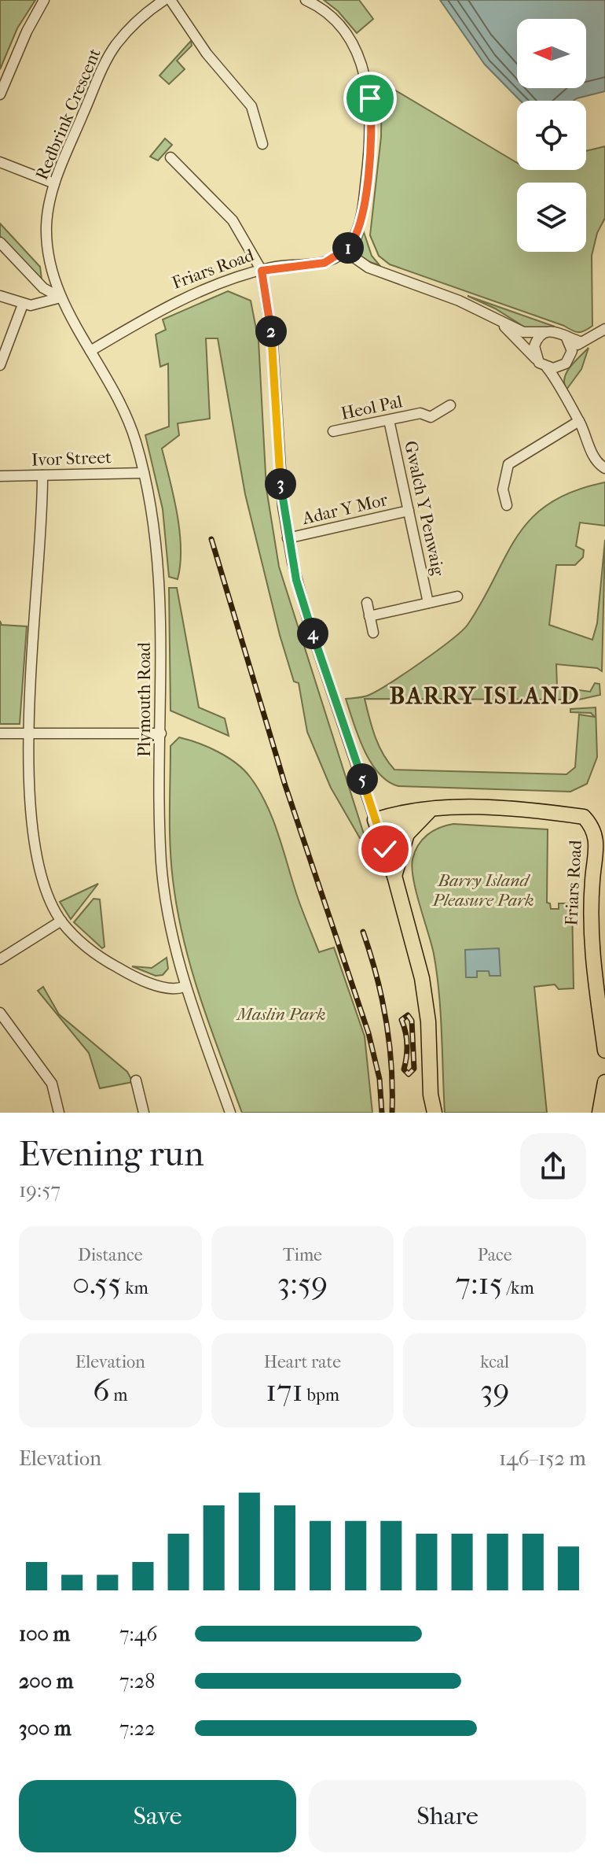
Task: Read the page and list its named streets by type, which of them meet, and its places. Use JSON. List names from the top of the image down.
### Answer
{
  "streets": {
    "main road": ["Friars Road"],
    "street": [
      "Redbrink Crescent",
      "Heol Pal",
      "Ivor Street",
      "Gwalch Y Penwaig",
      "Adar Y Mor",
      "Plymouth Road"
    ]
  },
  "crossings": [
    ["Redbrink Crescent", "Plymouth Road"],
    ["Friars Road", "Plymouth Road"],
    ["Heol Pal", "Gwalch Y Penwaig"],
    ["Ivor Street", "Plymouth Road"],
    ["Gwalch Y Penwaig", "Adar Y Mor"]
  ],
  "districts": ["BARRY ISLAND"],
  "parks": ["Barry Island Pleasure Park", "Maslin Park"],
  "north": "left",
  "page": {
    "pins": [
      "1",
      "2",
      "3",
      "4",
      "5"
    ],
    "heading": ["Evening run", "19:57"],
    "stats": [
      ["Distance", "0.55 km"],
      ["Time", "3:59"],
      ["Pace", "7:15 /km"],
      ["Elevation", "6 m"],
      ["Heart rate", "171 bpm"],
      ["kcal", "39"]
    ],
    "chart": ["Elevation", "146–152 m"],
    "list": [
      {
        "name": "100 m",
        "note": "7:46"
      },
      {
        "name": "200 m",
        "note": "7:28"
      },
      {
        "name": "300 m",
        "note": "7:22"
      }
    ],
    "buttons": ["Save", "Share"]
  }
}
